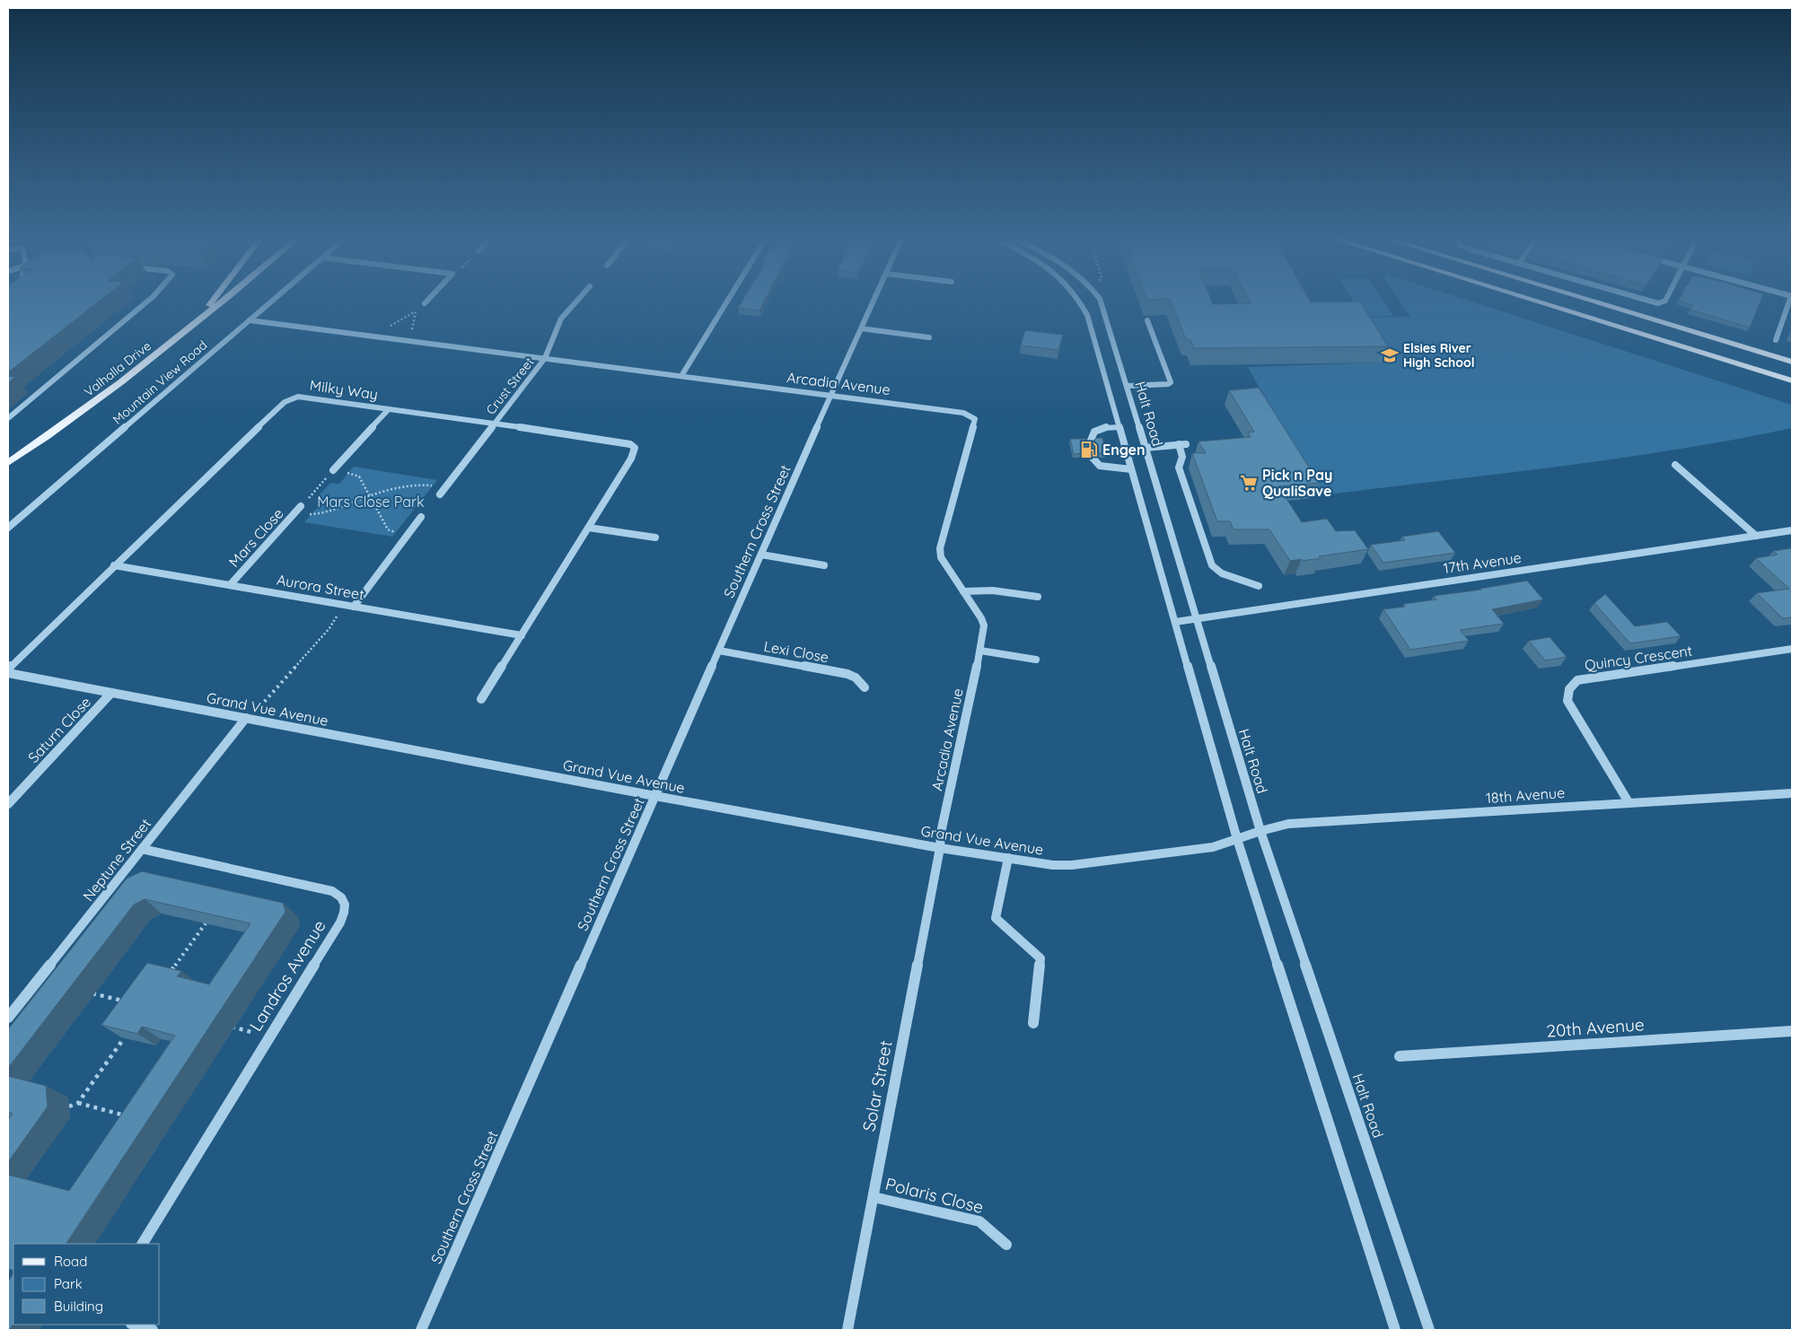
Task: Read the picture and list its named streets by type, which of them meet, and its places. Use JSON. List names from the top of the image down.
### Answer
{
  "streets": {
    "main road": ["Valhalla Drive"],
    "street": [
      "Mountain View Road",
      "Arcadia Avenue",
      "Crust Street",
      "Milky Way",
      "Halt Road",
      "Southern Cross Street",
      "Mars Close",
      "17th Avenue",
      "Aurora Street",
      "Lexi Close",
      "Quincy Crescent",
      "Grand Vue Avenue",
      "Saturn Close",
      "18th Avenue",
      "Neptune Street",
      "Landros Avenue",
      "20th Avenue",
      "Solar Street",
      "Polaris Close"
    ]
  },
  "crossings": [
    ["Mountain View Road", "Arcadia Avenue"],
    ["Arcadia Avenue", "Crust Street"],
    ["Arcadia Avenue", "Southern Cross Street"],
    ["Arcadia Avenue", "Grand Vue Avenue"],
    ["Arcadia Avenue", "Solar Street"],
    ["Crust Street", "Milky Way"],
    ["Milky Way", "Aurora Street"],
    ["Halt Road", "17th Avenue"],
    ["Halt Road", "18th Avenue"],
    ["Southern Cross Street", "Lexi Close"],
    ["Southern Cross Street", "Grand Vue Avenue"],
    ["Mars Close", "Aurora Street"],
    ["Quincy Crescent", "18th Avenue"],
    ["Grand Vue Avenue", "Saturn Close"],
    ["Grand Vue Avenue", "18th Avenue"],
    ["Grand Vue Avenue", "Neptune Street"],
    ["Grand Vue Avenue", "Solar Street"],
    ["Neptune Street", "Landros Avenue"],
    ["Solar Street", "Polaris Close"]
  ],
  "parks": ["Mars Close Park"],
  "places": {
    "school or university": ["Elsies River High School"],
    "fuel station": ["Engen"],
    "supermarket": ["Pick n Pay QualiSave"]
  },
  "legend": ["Road", "Park", "Building"]
}
